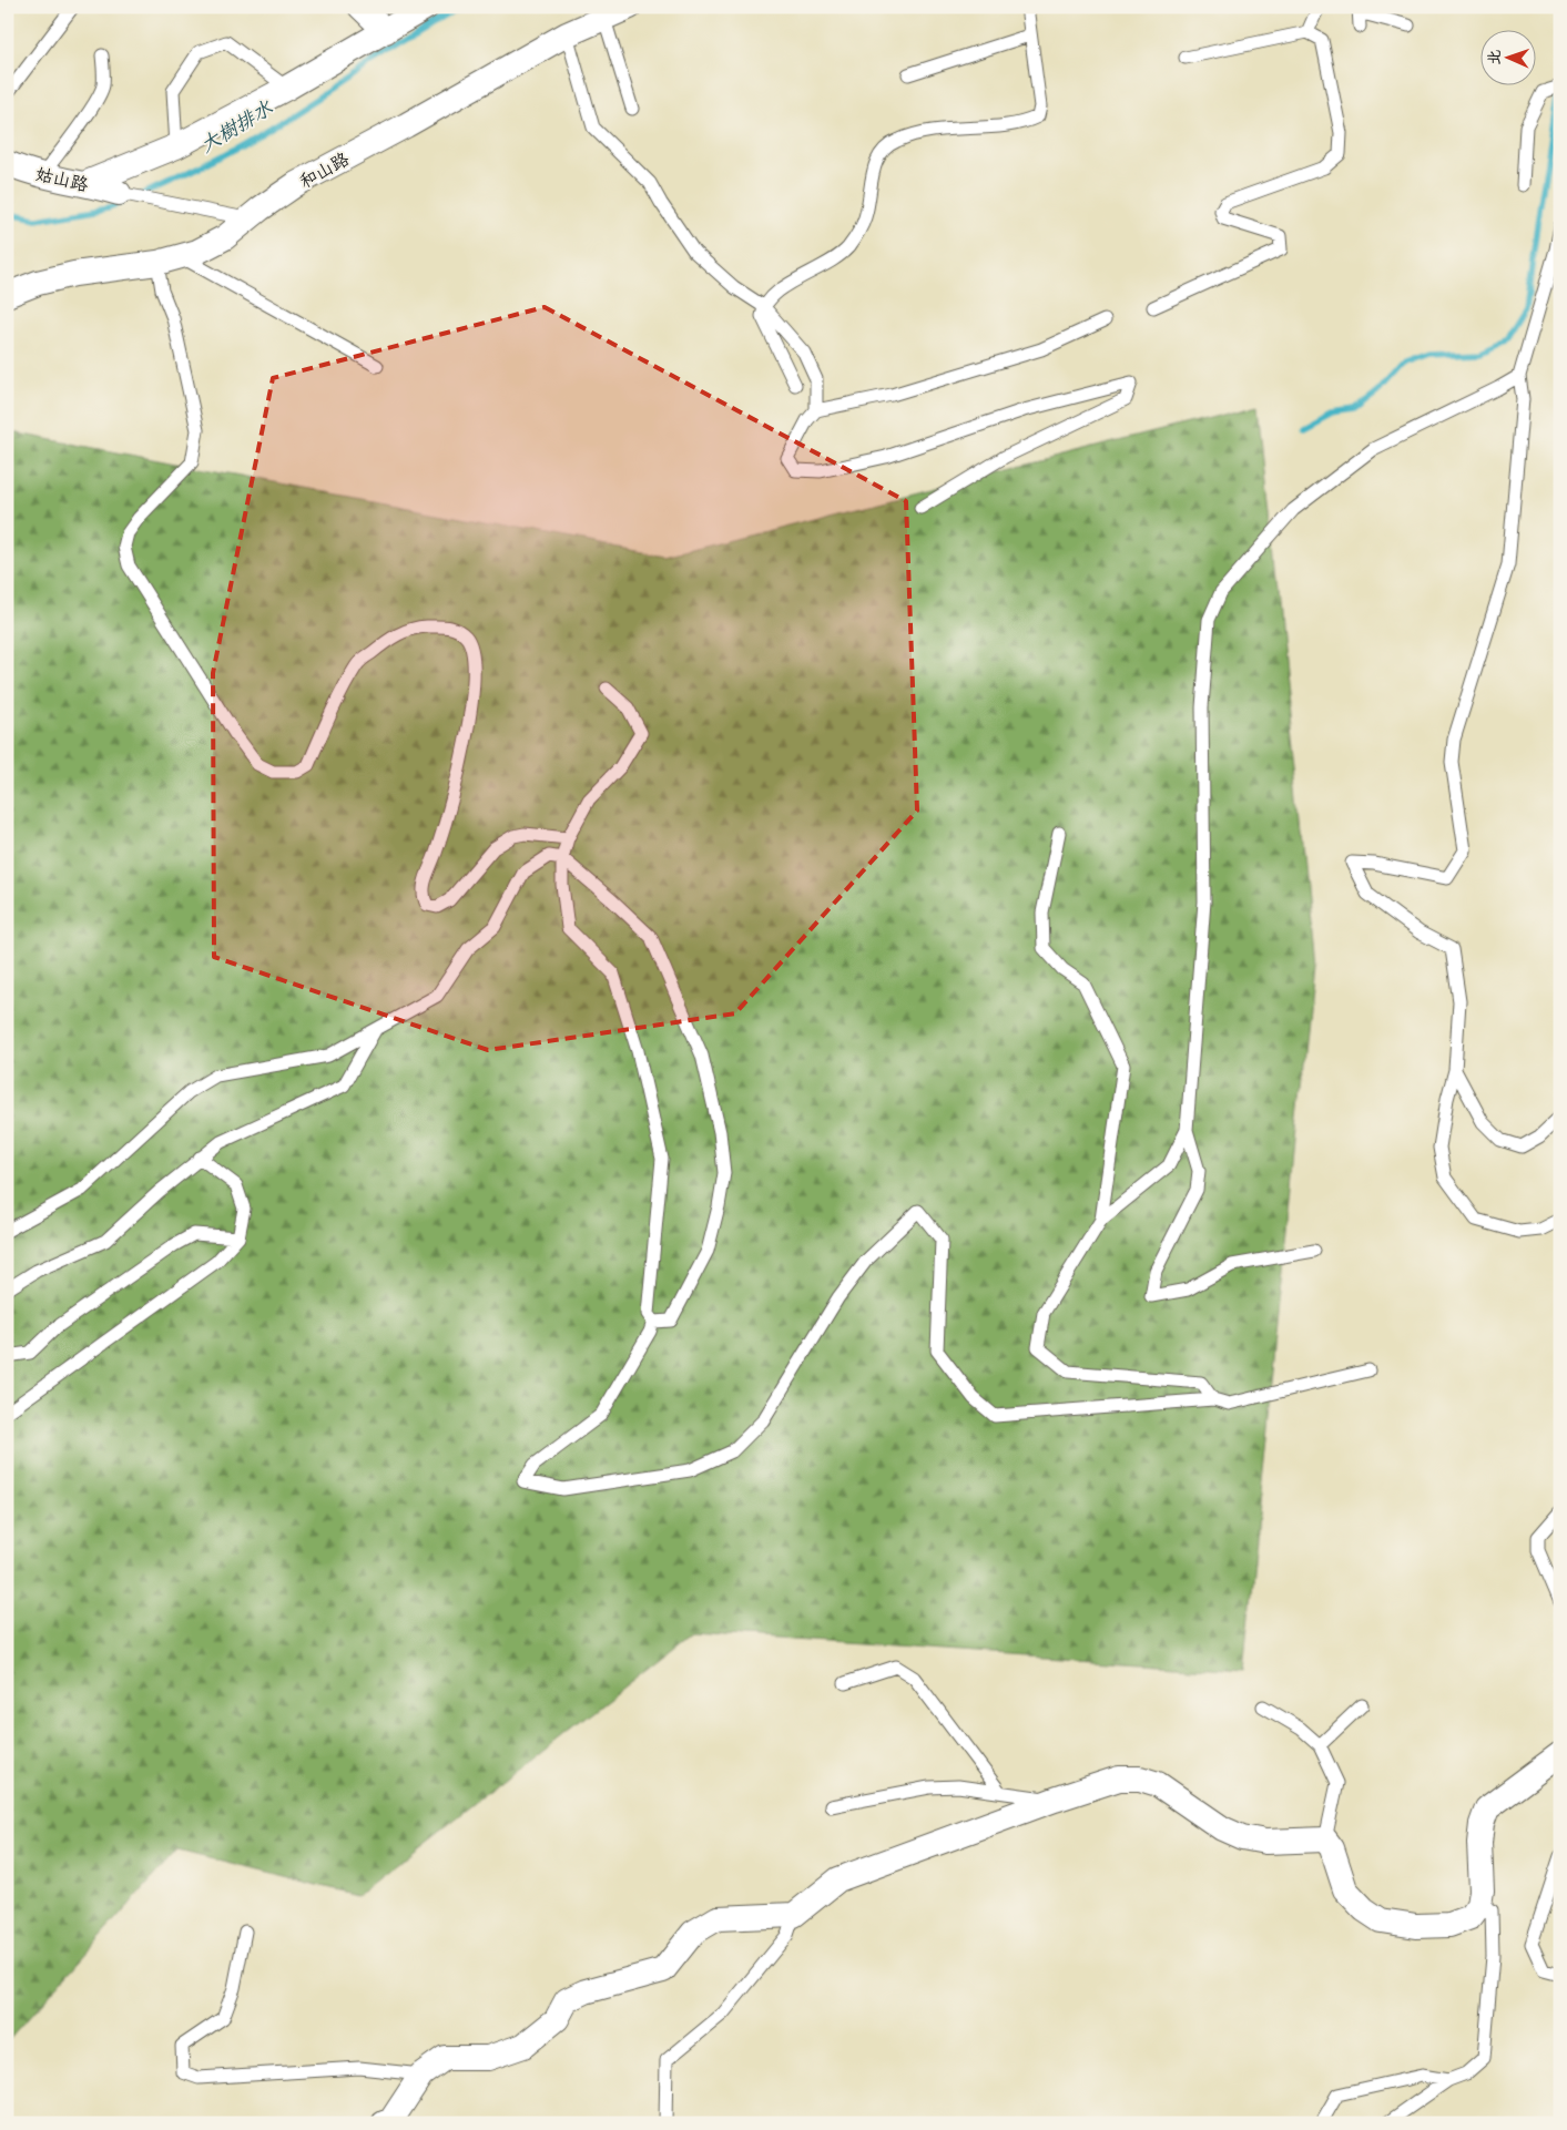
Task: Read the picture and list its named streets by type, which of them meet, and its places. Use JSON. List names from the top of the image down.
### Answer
{
  "streets": {
    "street": ["和山路", "姑山路"]
  },
  "water": ["大樹排水"],
  "north": "left"
}
